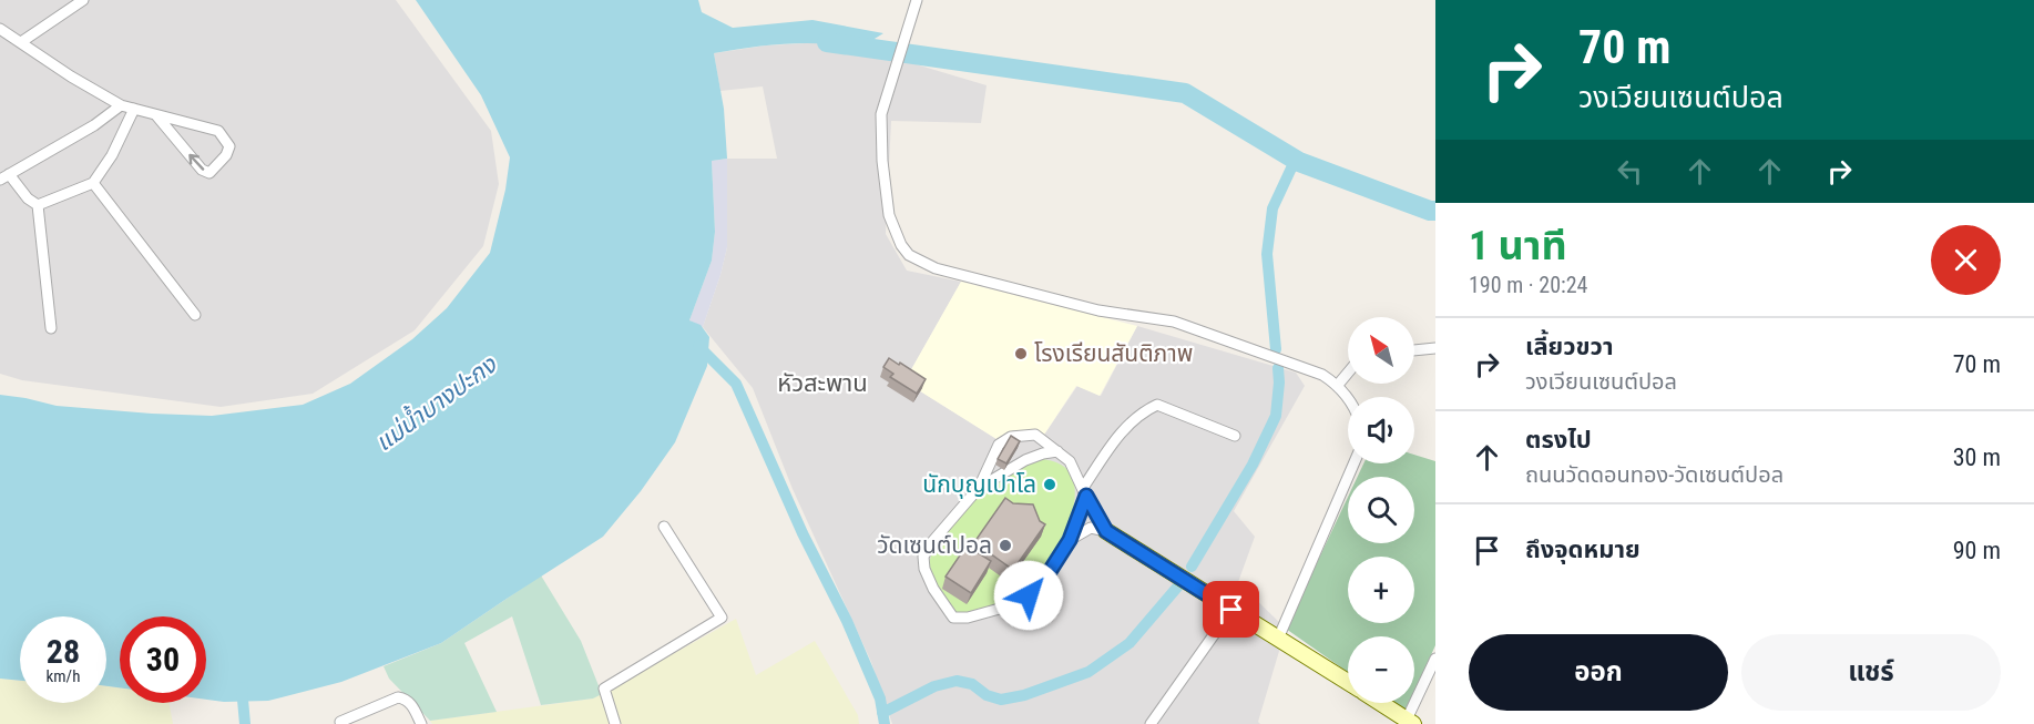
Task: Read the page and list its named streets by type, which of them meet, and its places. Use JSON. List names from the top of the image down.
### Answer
{
  "districts": ["หัวสะพาน"],
  "water": ["แม่น้ำบางปะกง"],
  "places": ["โรงเรียนสันติภาพ", "นักบุญเปาโล", "วัดเซนต์ปอล"],
  "north": "top left",
  "page": {
    "turn": ["70 m", "วงเวียนเซนต์ปอล"],
    "heading": ["1 นาที", "190 m · 20:24"],
    "list": [
      {
        "name": "เลี้ยวขวา",
        "note": "วงเวียนเซนต์ปอล",
        "value": "70 m"
      },
      {
        "name": "ตรงไป",
        "note": "ถนนวัดดอนทอง-วัดเซนต์ปอล",
        "value": "30 m"
      },
      {
        "name": "ถึงจุดหมาย",
        "value": "90 m"
      }
    ],
    "map_buttons": ["+", "−"],
    "speed": "28 km/h",
    "limit": "30",
    "buttons": ["ออก", "แชร์"]
  }
}
